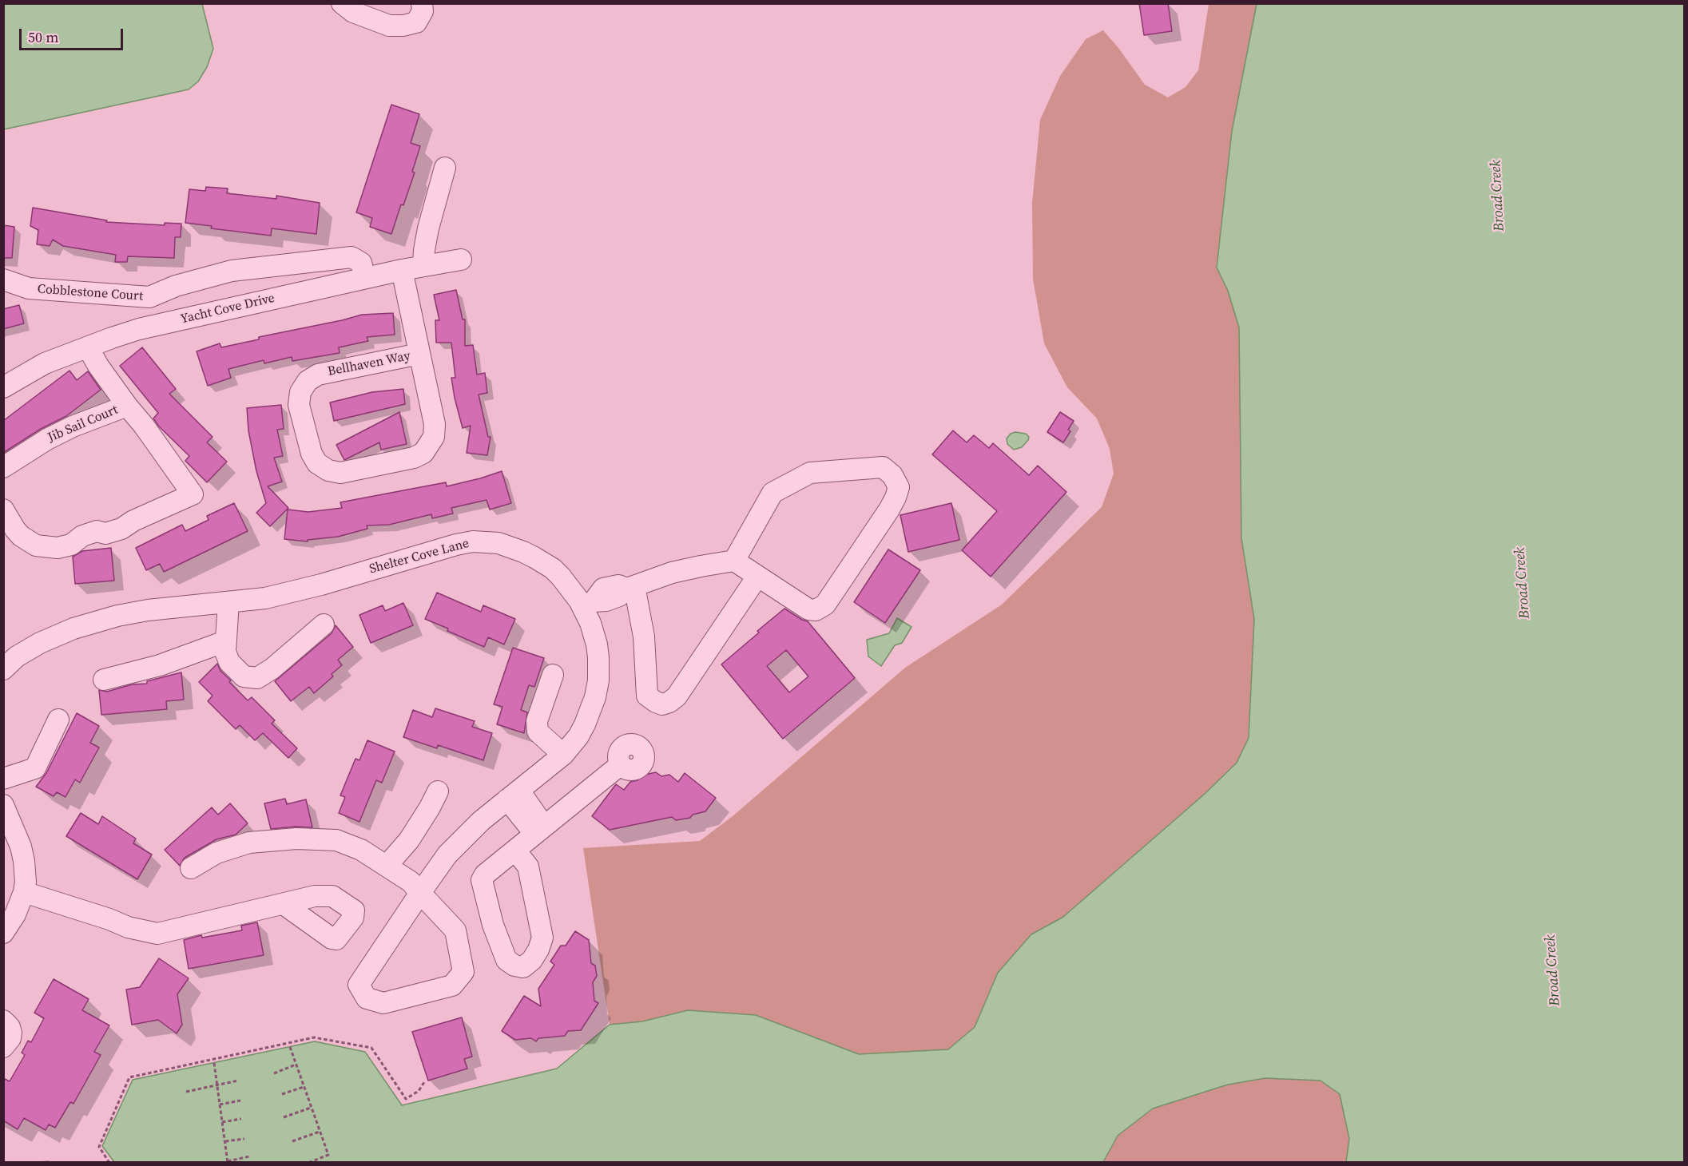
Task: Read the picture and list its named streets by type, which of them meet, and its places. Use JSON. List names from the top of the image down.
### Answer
{
  "streets": {
    "street": [
      "Cobblestone Court",
      "Yacht Cove Drive",
      "Bellhaven Way",
      "Jib Sail Court",
      "Shelter Cove Lane"
    ]
  },
  "crossings": [
    ["Cobblestone Court", "Yacht Cove Drive"],
    ["Yacht Cove Drive", "Bellhaven Way"],
    ["Yacht Cove Drive", "Jib Sail Court"]
  ],
  "water": ["Broad Creek"],
  "scale_bar": "50 m"
}
